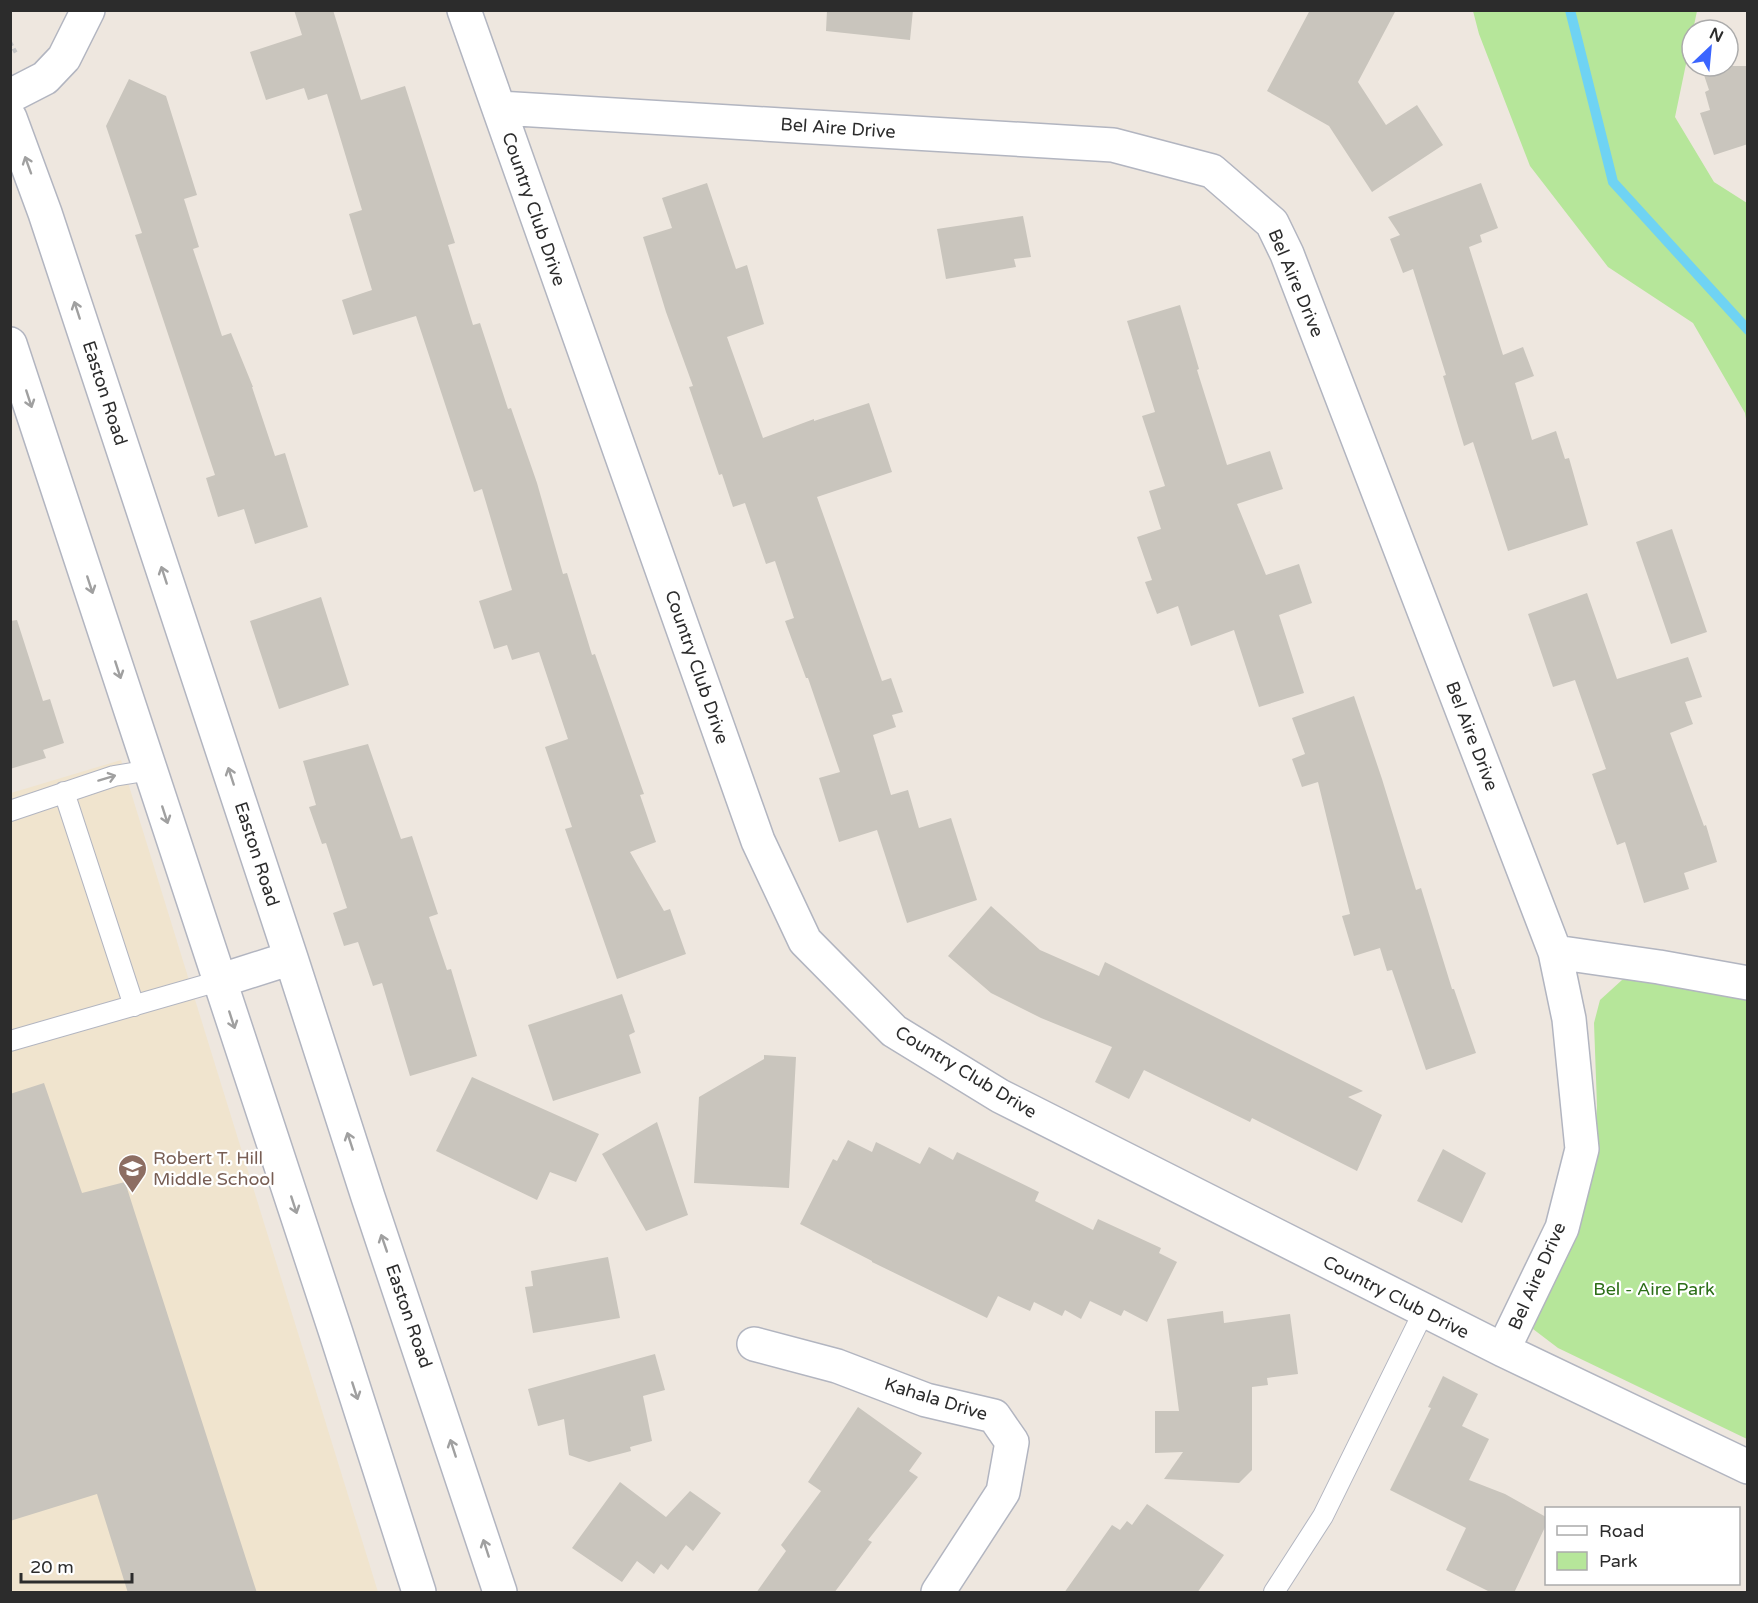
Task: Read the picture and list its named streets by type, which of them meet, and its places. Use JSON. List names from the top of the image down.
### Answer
{
  "streets": {
    "street": [
      "Bel Aire Drive",
      "Country Club Drive",
      "Easton Road",
      "Kahala Drive"
    ]
  },
  "crossings": [
    ["Bel Aire Drive", "Country Club Drive"]
  ],
  "parks": ["Bel - Aire Park"],
  "places": {
    "school or university": ["Robert T. Hill Middle School"]
  },
  "legend": ["Road", "Park"],
  "scale_bar": "20 m",
  "north": "top right"
}
